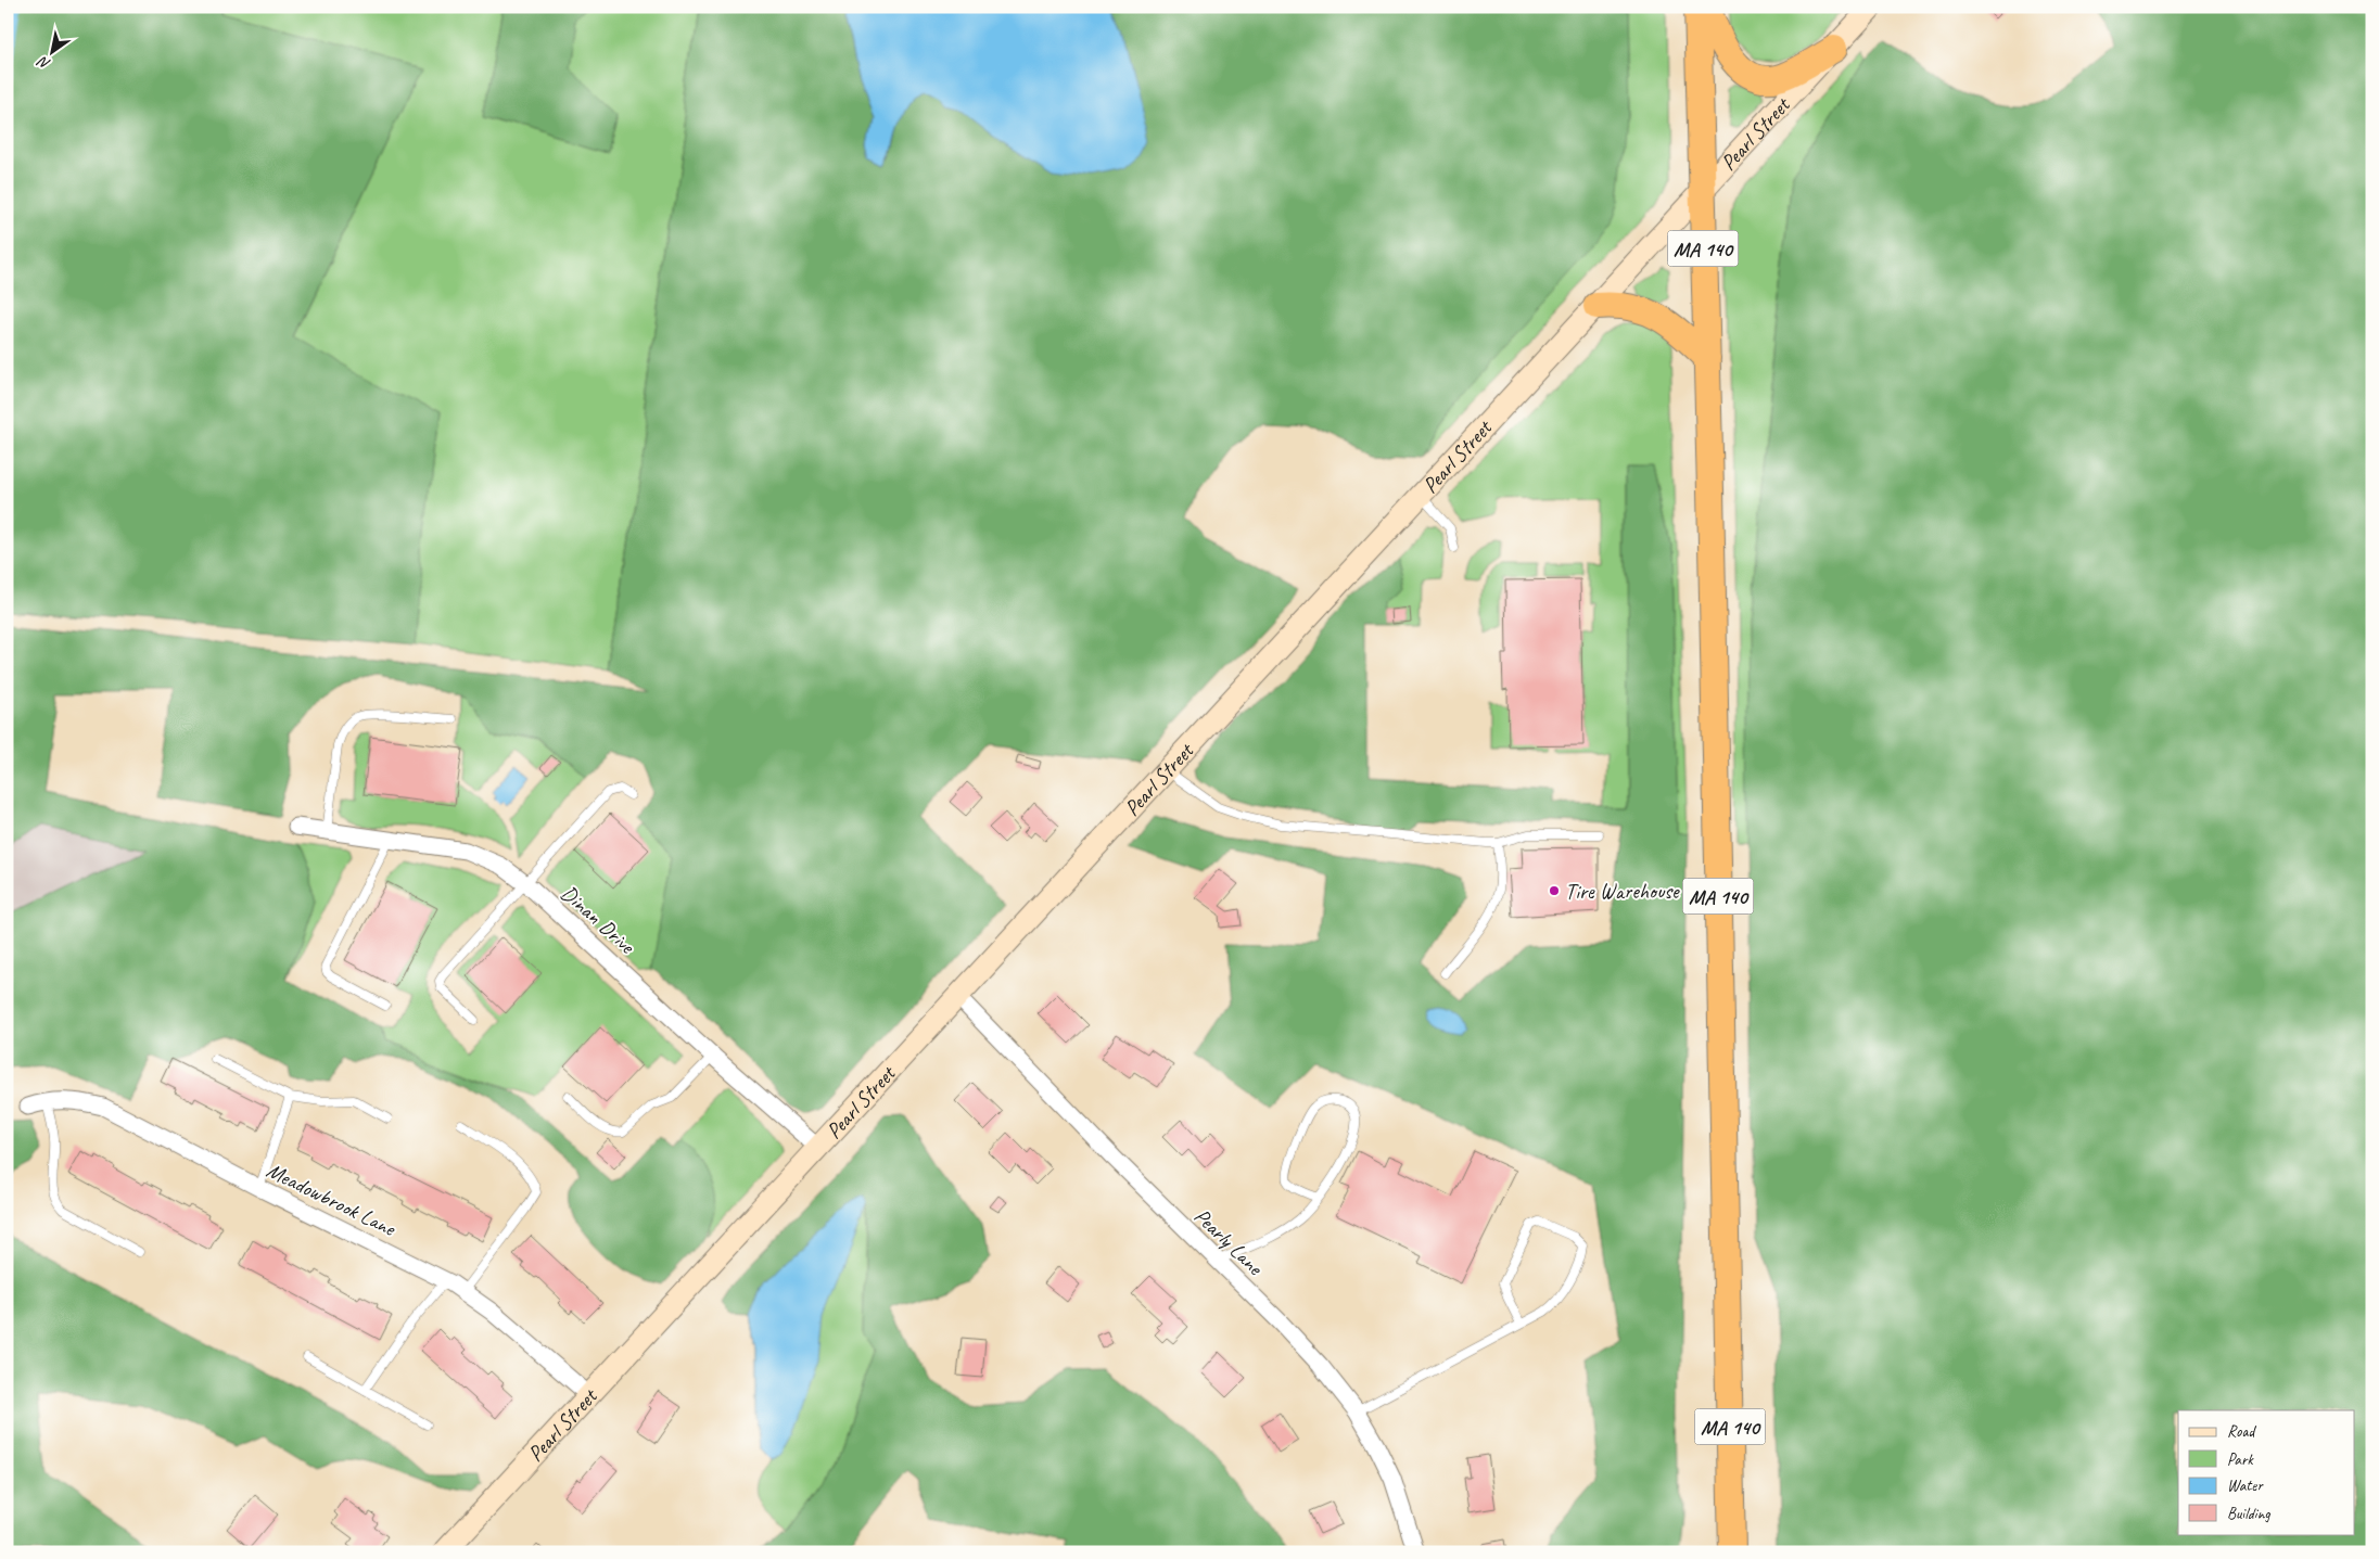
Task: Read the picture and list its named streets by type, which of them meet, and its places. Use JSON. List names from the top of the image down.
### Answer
{
  "streets": {
    "highway": ["MA 140"],
    "main road": ["Pearl Street"],
    "street": ["Dinan Drive", "Meadowbrook Lane", "Pearly Lane"]
  },
  "crossings": [
    ["Pearl Street", "MA 140"],
    ["Pearl Street", "Dinan Drive"],
    ["Pearl Street", "Meadowbrook Lane"],
    ["Pearl Street", "Pearly Lane"]
  ],
  "places": ["Tire Warehouse"],
  "legend": [
    "Road",
    "Park",
    "Water",
    "Building"
  ],
  "north": "bottom left"
}
